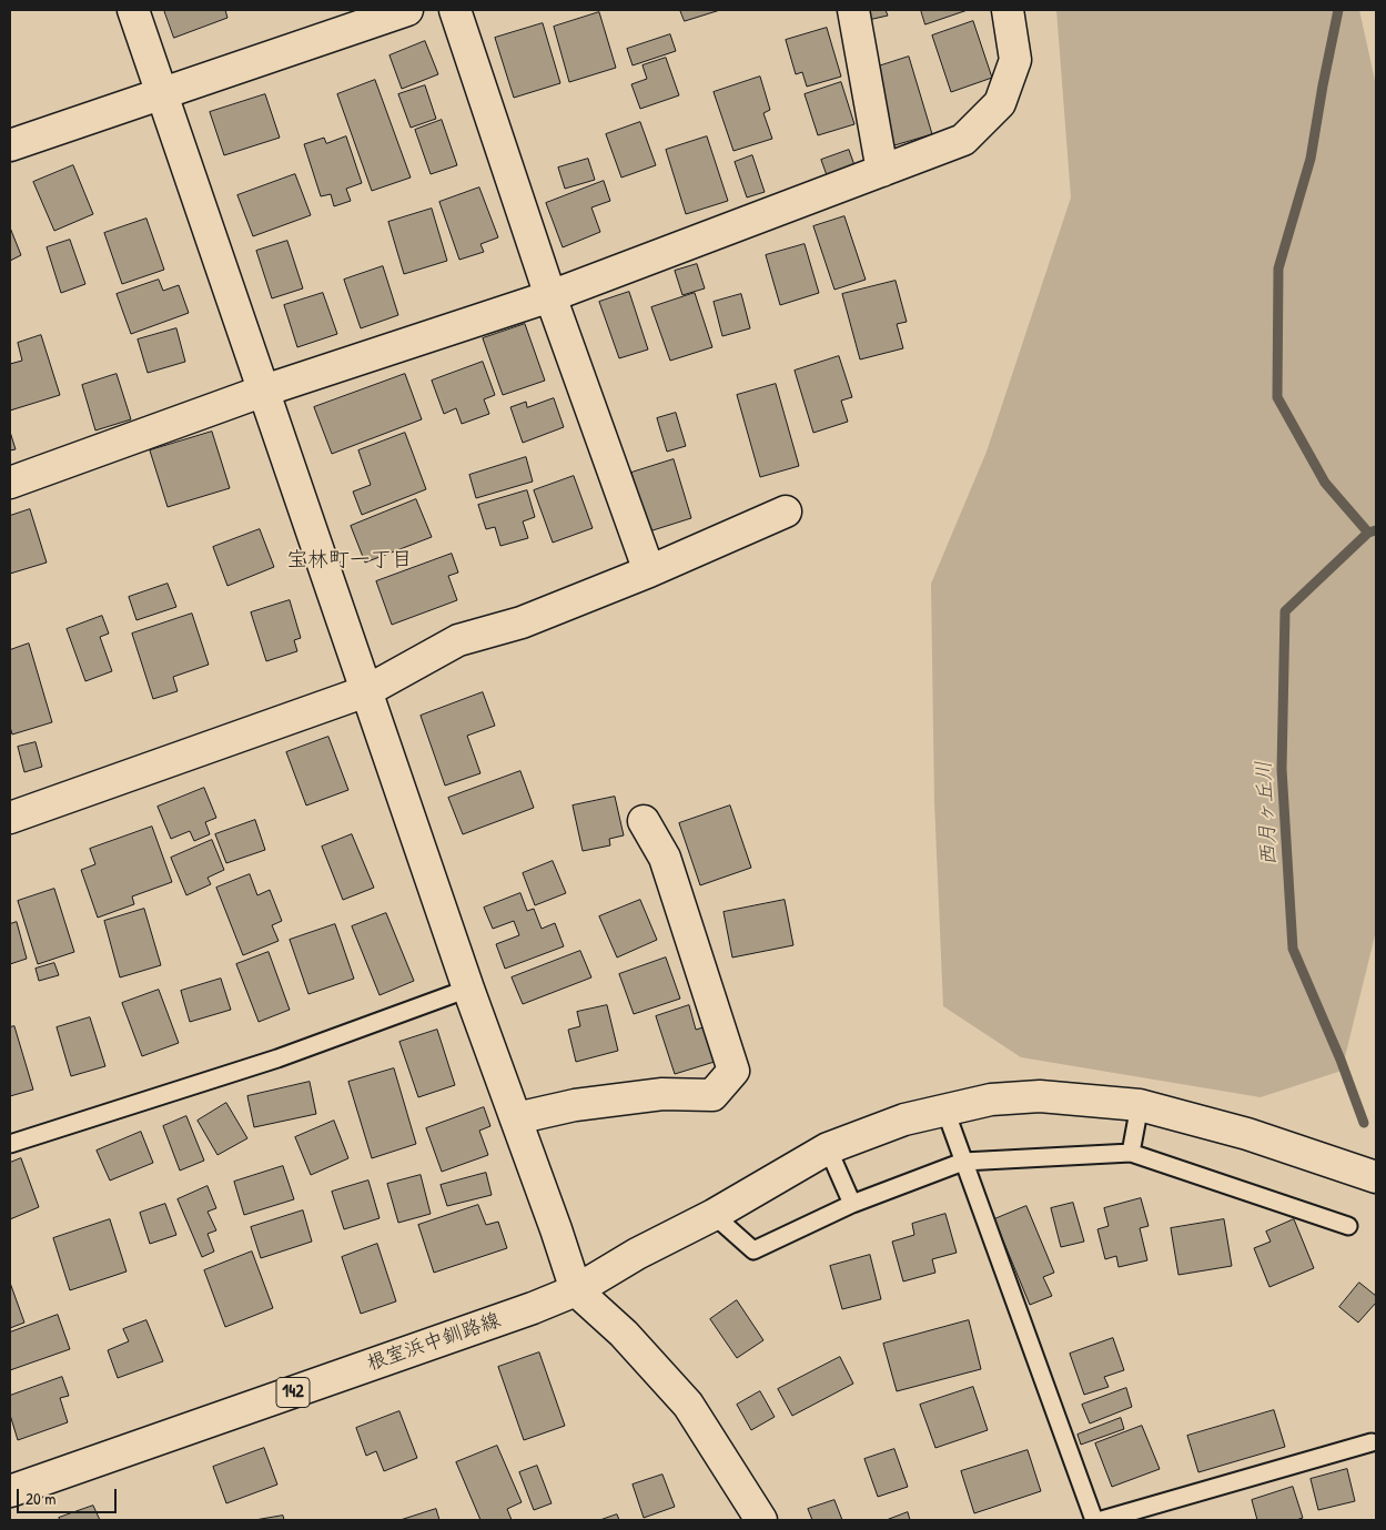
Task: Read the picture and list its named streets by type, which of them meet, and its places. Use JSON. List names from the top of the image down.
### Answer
{
  "streets": {
    "street": ["根室浜中釧路線", "142"]
  },
  "districts": ["宝林町一丁目"],
  "water": ["西月ヶ丘川"],
  "scale_bar": "20 m"
}
